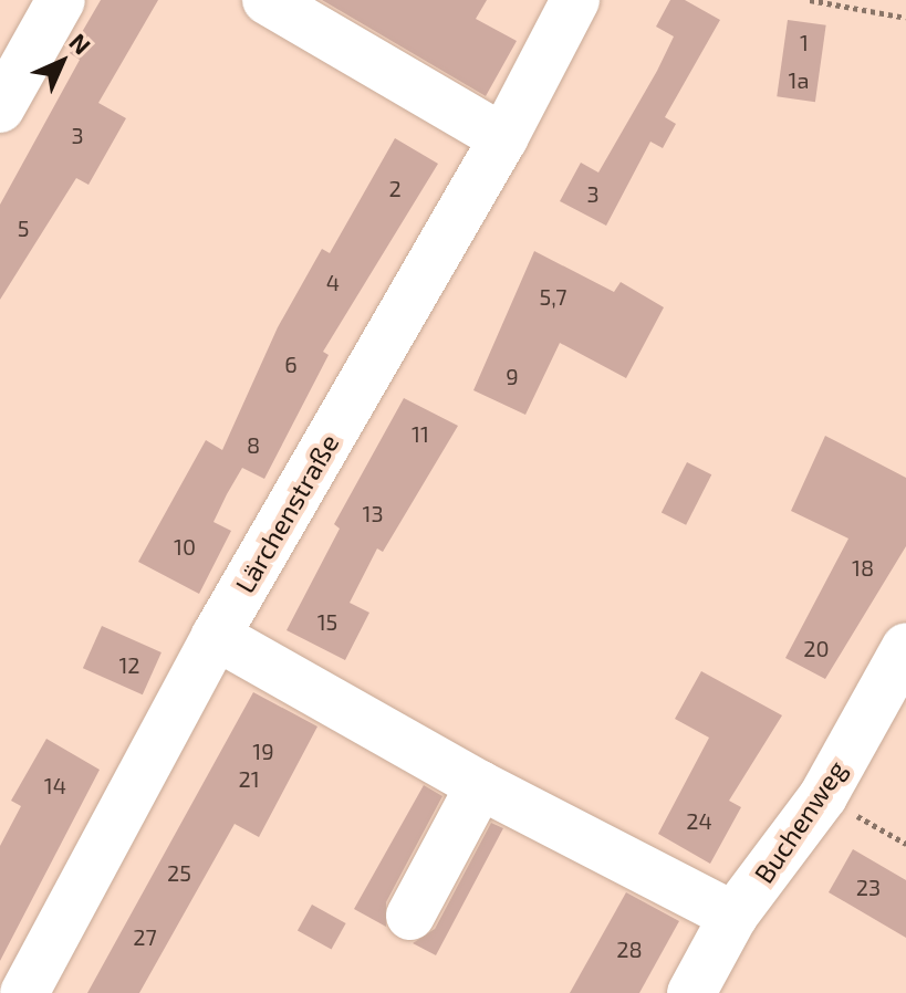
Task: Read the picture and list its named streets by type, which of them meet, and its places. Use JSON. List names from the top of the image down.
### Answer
{
  "streets": {
    "street": ["Lärchenstraße", "Buchenweg"]
  },
  "house_numbers": [
    "1",
    "1a",
    "3",
    "2",
    "3",
    "5",
    "4",
    "5,7",
    "6",
    "9",
    "11",
    "8",
    "13",
    "10",
    "18",
    "15",
    "20",
    "12",
    "19",
    "21",
    "14",
    "24",
    "25",
    "23",
    "27",
    "28"
  ],
  "north": "top right"
}
